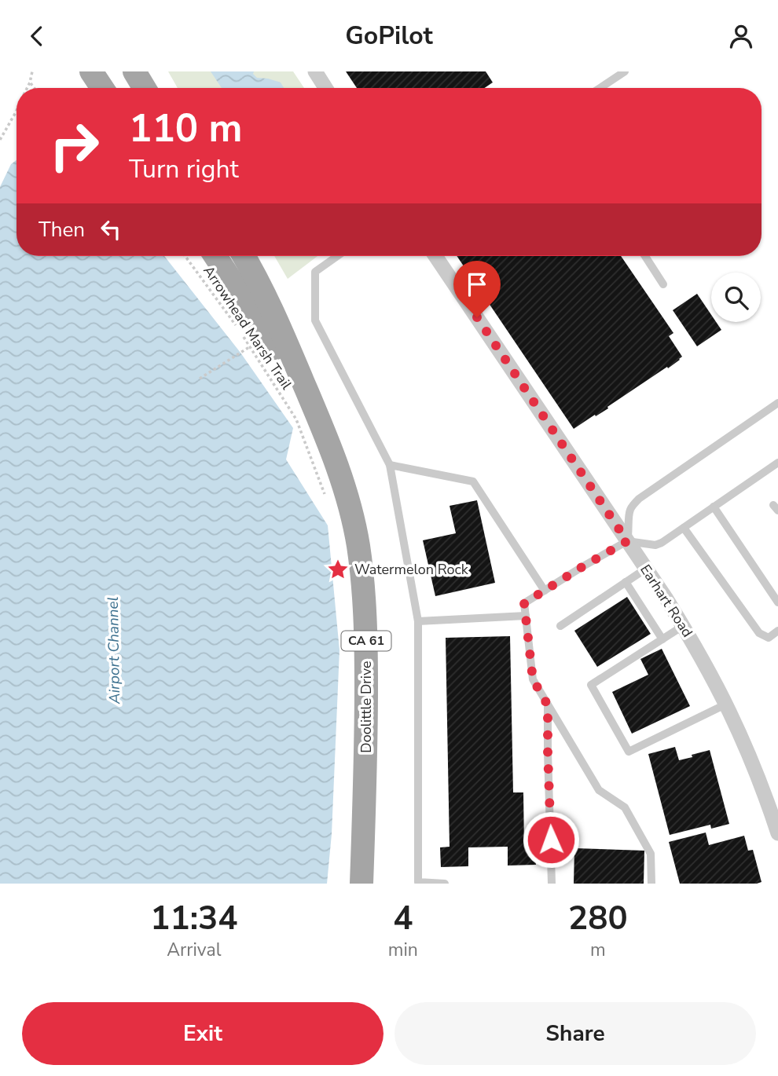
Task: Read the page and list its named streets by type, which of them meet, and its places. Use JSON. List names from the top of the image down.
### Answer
{
  "streets": {
    "main road": ["CA 61", "Doolittle Drive"],
    "street": ["Earhart Road"],
    "path": ["Arrowhead Marsh Trail"]
  },
  "crossings": [
    ["Arrowhead Marsh Trail", "Doolittle Drive"]
  ],
  "water": ["Airport Channel"],
  "places": {
    "place": ["Watermelon Rock"]
  },
  "page": {
    "header": "GoPilot",
    "turn": ["110 m", "Turn right"],
    "then": "Then",
    "eta": [
      "11:34",
      "Arrival",
      "4",
      "min",
      "280",
      "m"
    ],
    "buttons": ["Exit", "Share"]
  }
}
